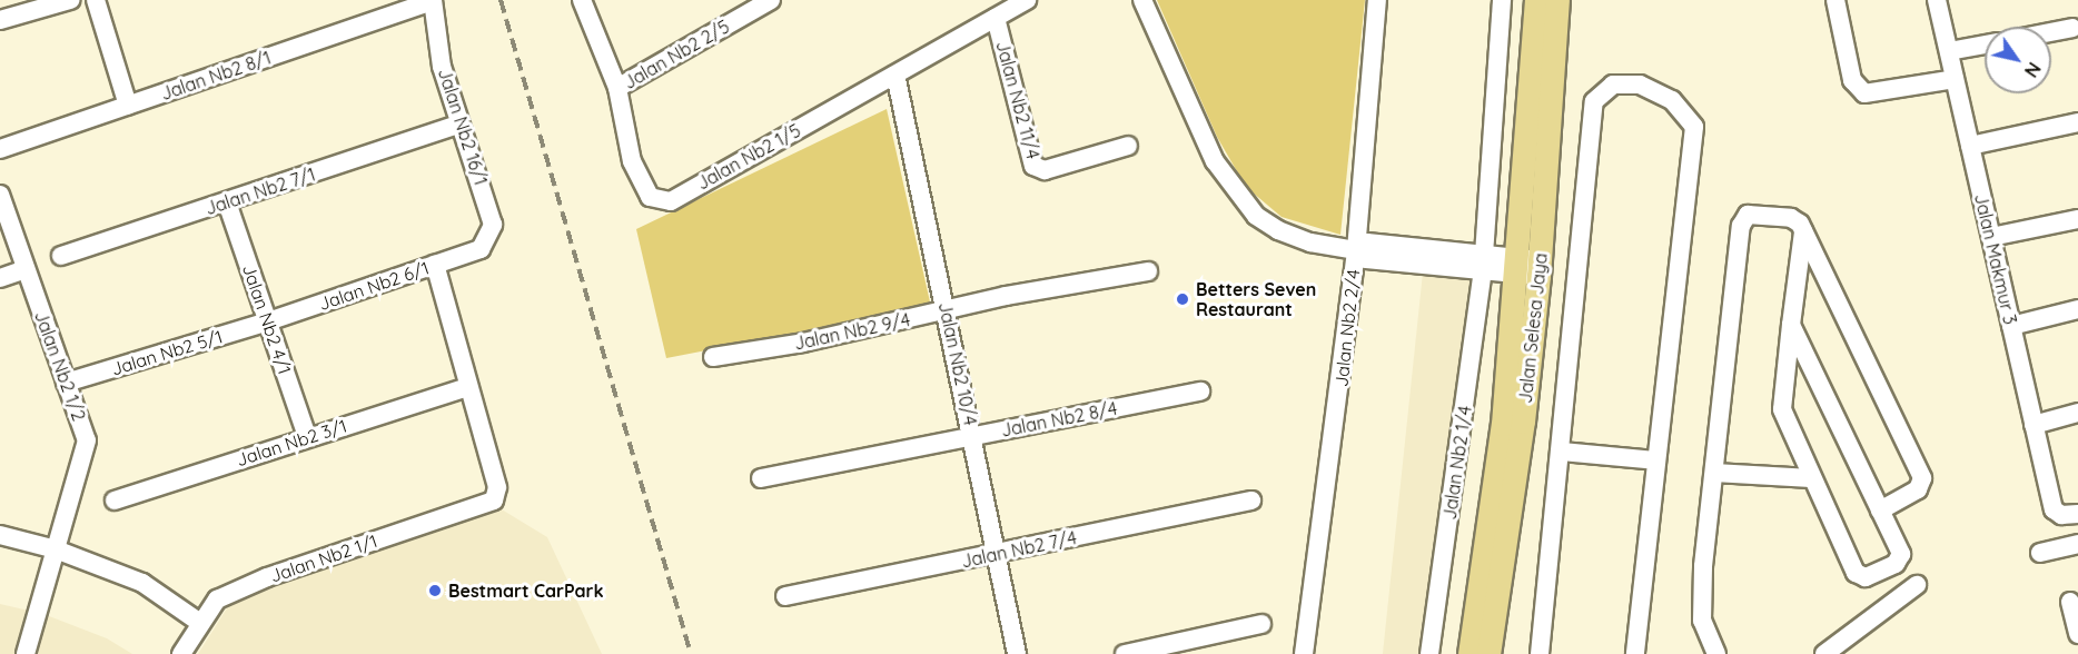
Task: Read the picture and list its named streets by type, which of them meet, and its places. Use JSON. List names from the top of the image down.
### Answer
{
  "streets": {
    "main road": ["Jalan Selesa Jaya"],
    "street": [
      "Jalan Nb2 2/5",
      "Jalan Nb2 8/1",
      "Jalan Nb2 11/4",
      "Jalan Nb2 16/1",
      "Jalan Nb2 1/5",
      "Jalan Nb2 7/1",
      "Jalan Makmur 3",
      "Jalan Nb2 6/1",
      "Jalan Nb2 4/1",
      "Jalan Nb2 2/4",
      "Jalan Nb2 9/4",
      "Jalan Nb2 5/1",
      "Jalan Nb2 10/4",
      "Jalan Nb2 1/2",
      "Jalan Nb2 8/4",
      "Jalan Nb2 3/1",
      "Jalan Nb2 1/4",
      "Jalan Nb2 7/4",
      "Jalan Nb2 1/1"
    ]
  },
  "crossings": [
    ["Jalan Nb2 2/5", "Jalan Nb2 1/5"],
    ["Jalan Nb2 8/1", "Jalan Nb2 16/1"],
    ["Jalan Nb2 11/4", "Jalan Nb2 1/5"],
    ["Jalan Nb2 16/1", "Jalan Nb2 7/1"],
    ["Jalan Nb2 16/1", "Jalan Nb2 6/1"],
    ["Jalan Nb2 1/5", "Jalan Nb2 10/4"],
    ["Jalan Nb2 7/1", "Jalan Nb2 4/1"],
    ["Jalan Nb2 6/1", "Jalan Nb2 4/1"],
    ["Jalan Nb2 6/1", "Jalan Nb2 5/1"],
    ["Jalan Nb2 4/1", "Jalan Nb2 5/1"],
    ["Jalan Nb2 4/1", "Jalan Nb2 3/1"],
    ["Jalan Nb2 9/4", "Jalan Nb2 10/4"],
    ["Jalan Nb2 5/1", "Jalan Nb2 1/2"],
    ["Jalan Nb2 10/4", "Jalan Nb2 8/4"],
    ["Jalan Nb2 10/4", "Jalan Nb2 7/4"],
    ["Jalan Nb2 3/1", "Jalan Nb2 1/1"]
  ],
  "places": ["Betters Seven Restaurant", "Bestmart CarPark"],
  "north": "bottom right"
}
